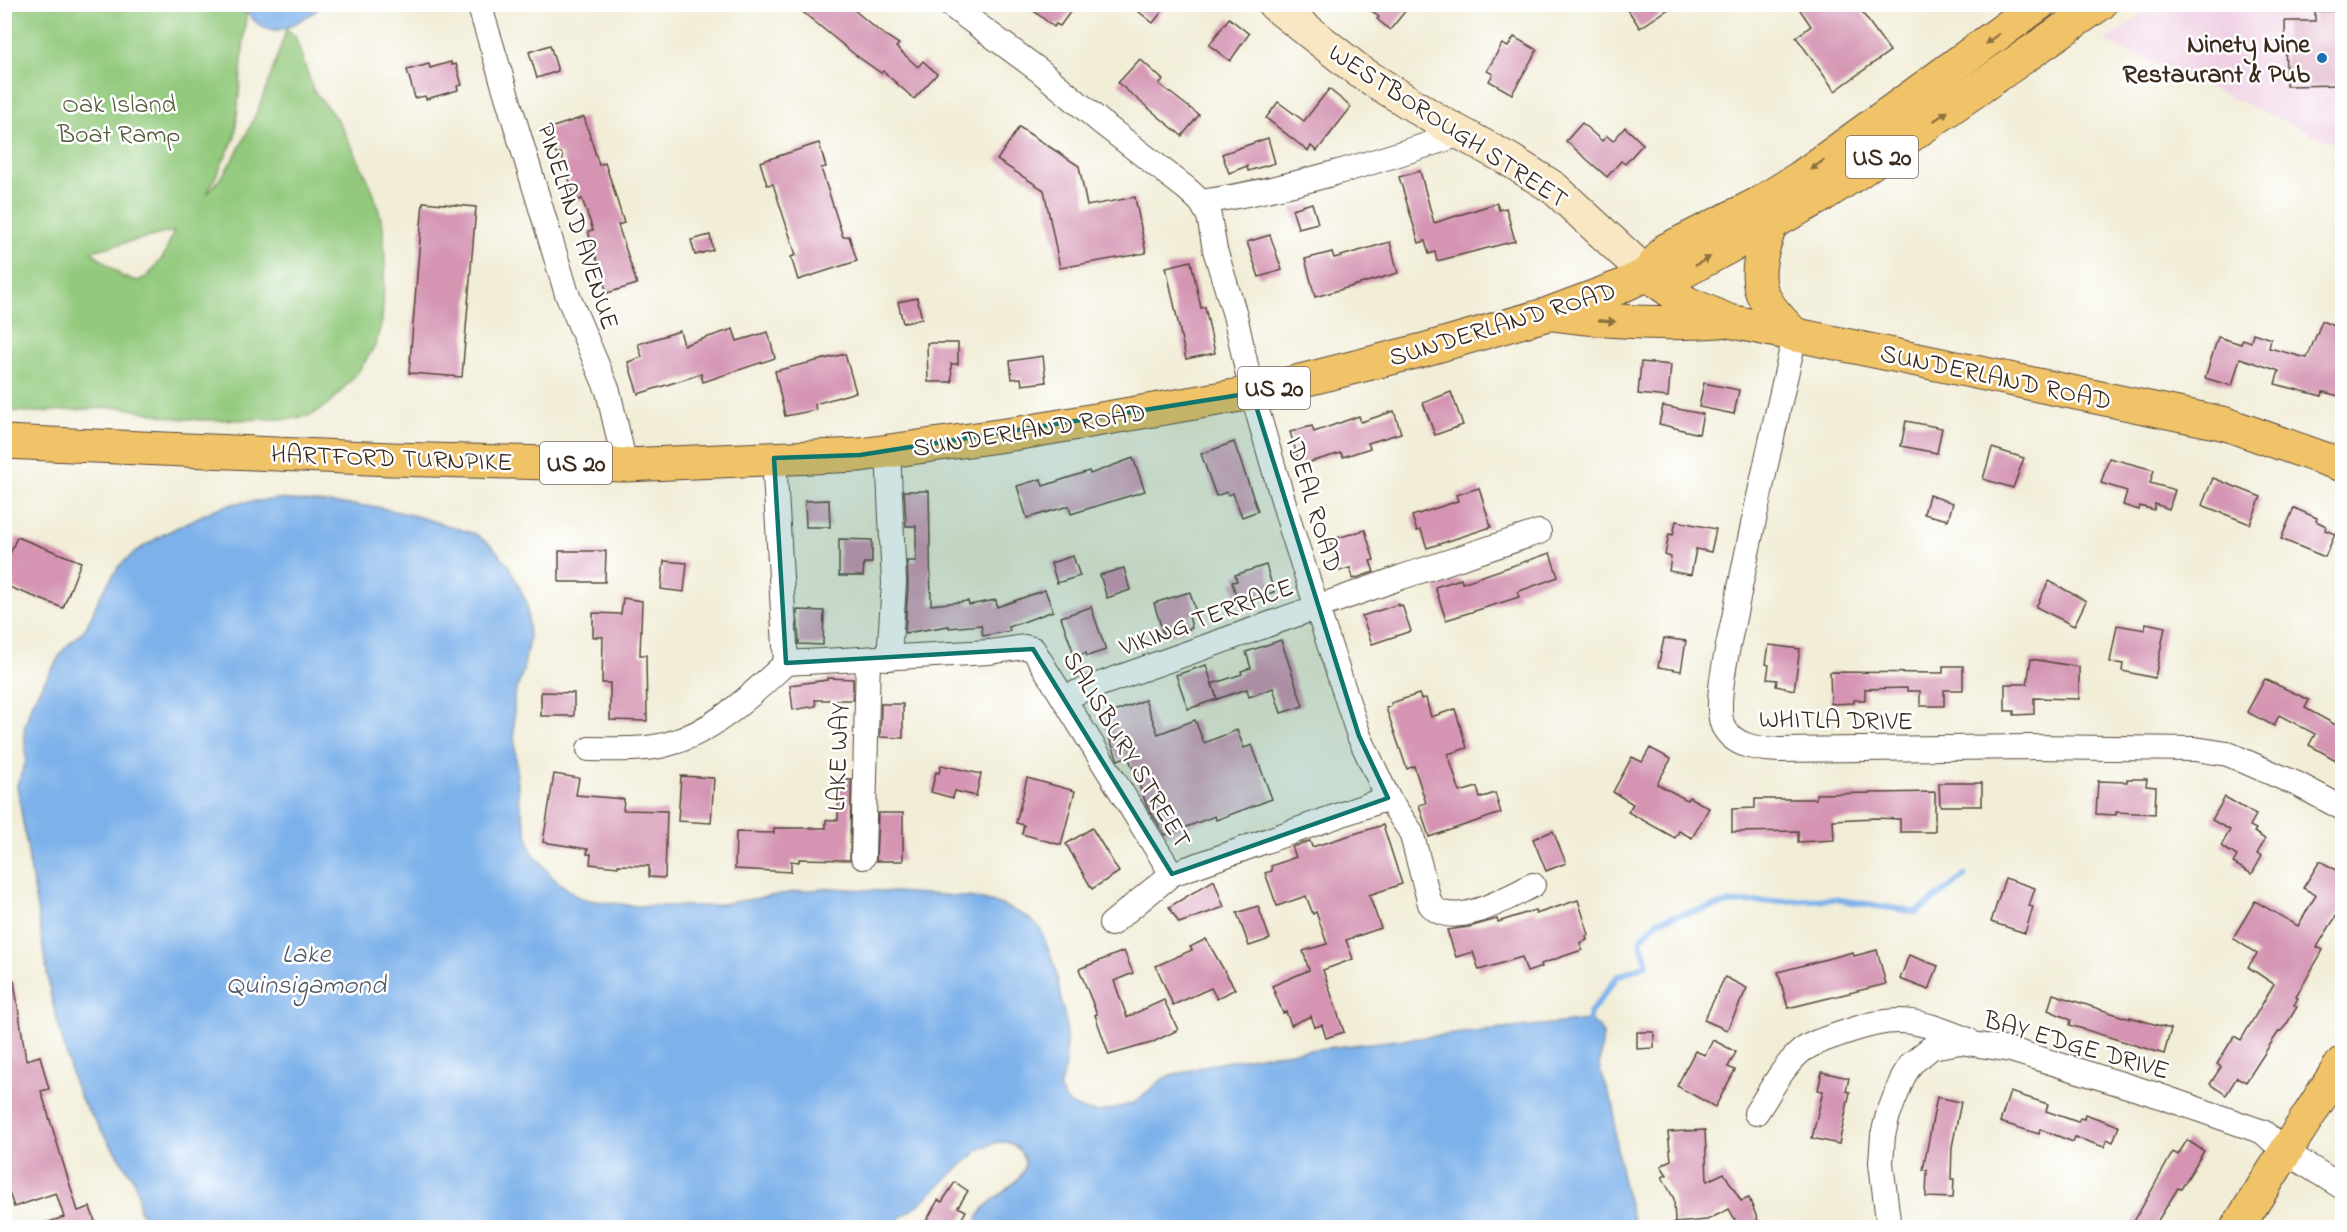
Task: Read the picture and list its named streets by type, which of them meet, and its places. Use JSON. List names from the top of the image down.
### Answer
{
  "streets": {
    "main road": ["US 20", "SUNDERLAND ROAD", "HARTFORD TURNPIKE"],
    "street": [
      "WESTBOROUGH STREET",
      "PINELAND AVENUE",
      "IDEAL ROAD",
      "VIKING TERRACE",
      "WHITLA DRIVE",
      "SALISBURY STREET",
      "LAKE WAY",
      "BAY EDGE DRIVE"
    ]
  },
  "crossings": [
    ["WESTBOROUGH STREET", "US 20"],
    ["WESTBOROUGH STREET", "SUNDERLAND ROAD"],
    ["US 20", "SUNDERLAND ROAD"],
    ["PINELAND AVENUE", "HARTFORD TURNPIKE"],
    ["SUNDERLAND ROAD", "HARTFORD TURNPIKE"],
    ["SUNDERLAND ROAD", "IDEAL ROAD"],
    ["SUNDERLAND ROAD", "WHITLA DRIVE"],
    ["SUNDERLAND ROAD", "LAKE WAY"],
    ["HARTFORD TURNPIKE", "LAKE WAY"],
    ["IDEAL ROAD", "VIKING TERRACE"],
    ["VIKING TERRACE", "SALISBURY STREET"],
    ["SALISBURY STREET", "LAKE WAY"]
  ],
  "water": ["Lake Quinsigamond"],
  "parks": ["Oak Island Boat Ramp"],
  "places": ["Ninety Nine Restaurant & Pub"]
}
